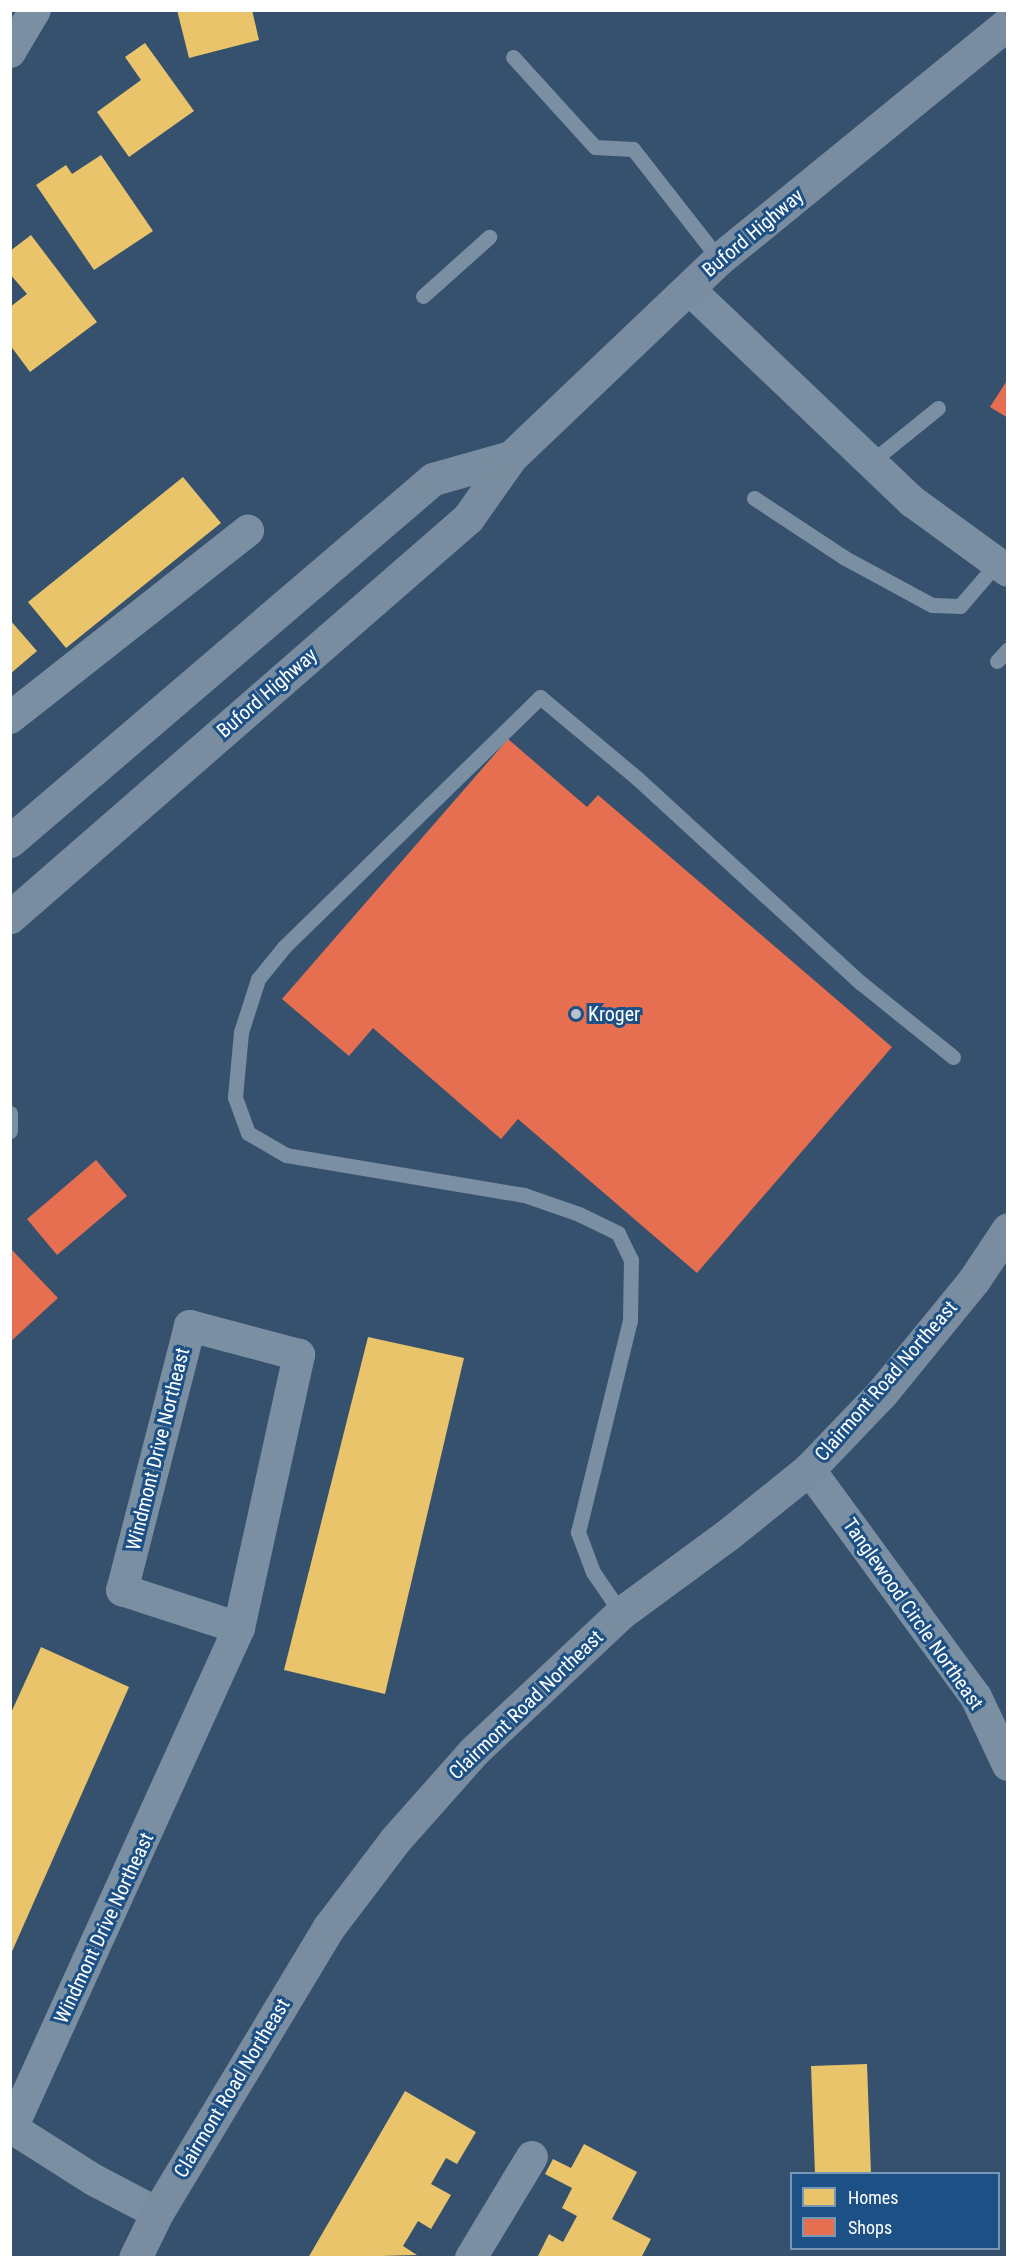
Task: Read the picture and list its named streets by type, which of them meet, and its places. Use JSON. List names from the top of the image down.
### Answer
{
  "streets": {
    "main road": ["Buford Highway", "Clairmont Road Northeast"],
    "street": ["Windmont Drive Northeast", "Tanglewood Circle Northeast"]
  },
  "crossings": [
    ["Clairmont Road Northeast", "Windmont Drive Northeast"],
    ["Clairmont Road Northeast", "Tanglewood Circle Northeast"]
  ],
  "places": ["Kroger"],
  "legend": ["Homes", "Shops"]
}
